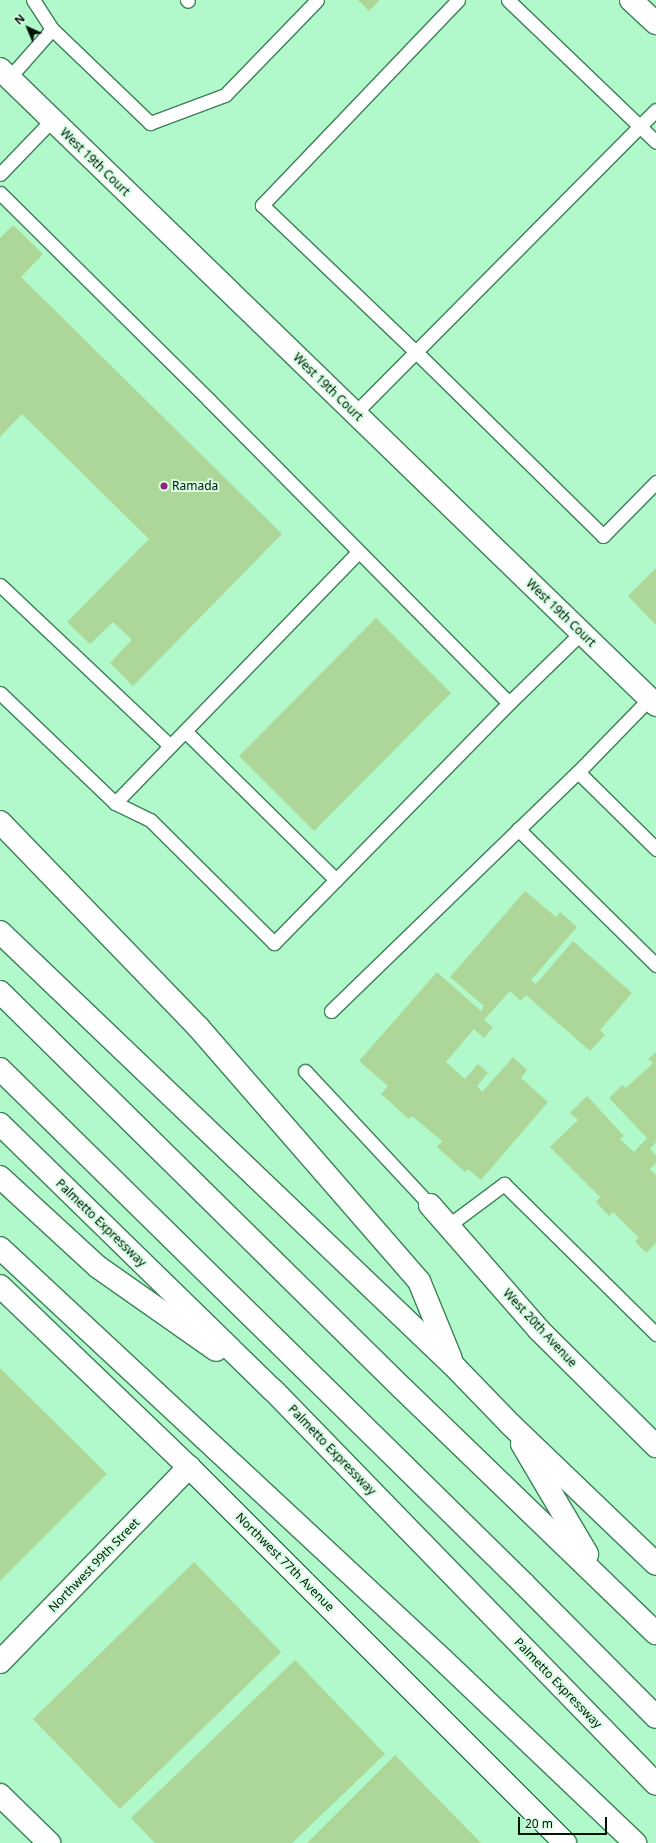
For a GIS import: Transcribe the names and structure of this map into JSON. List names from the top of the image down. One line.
{"streets":{"main road":["West 19th Court","Palmetto Expressway","West 20th Avenue","Northwest 77th Avenue","Northwest 99th Street"]},"crossings":[["Northwest 77th Avenue","Northwest 99th Street"]],"places":["Ramada"],"scale_bar":"20 m","north":"top left"}
